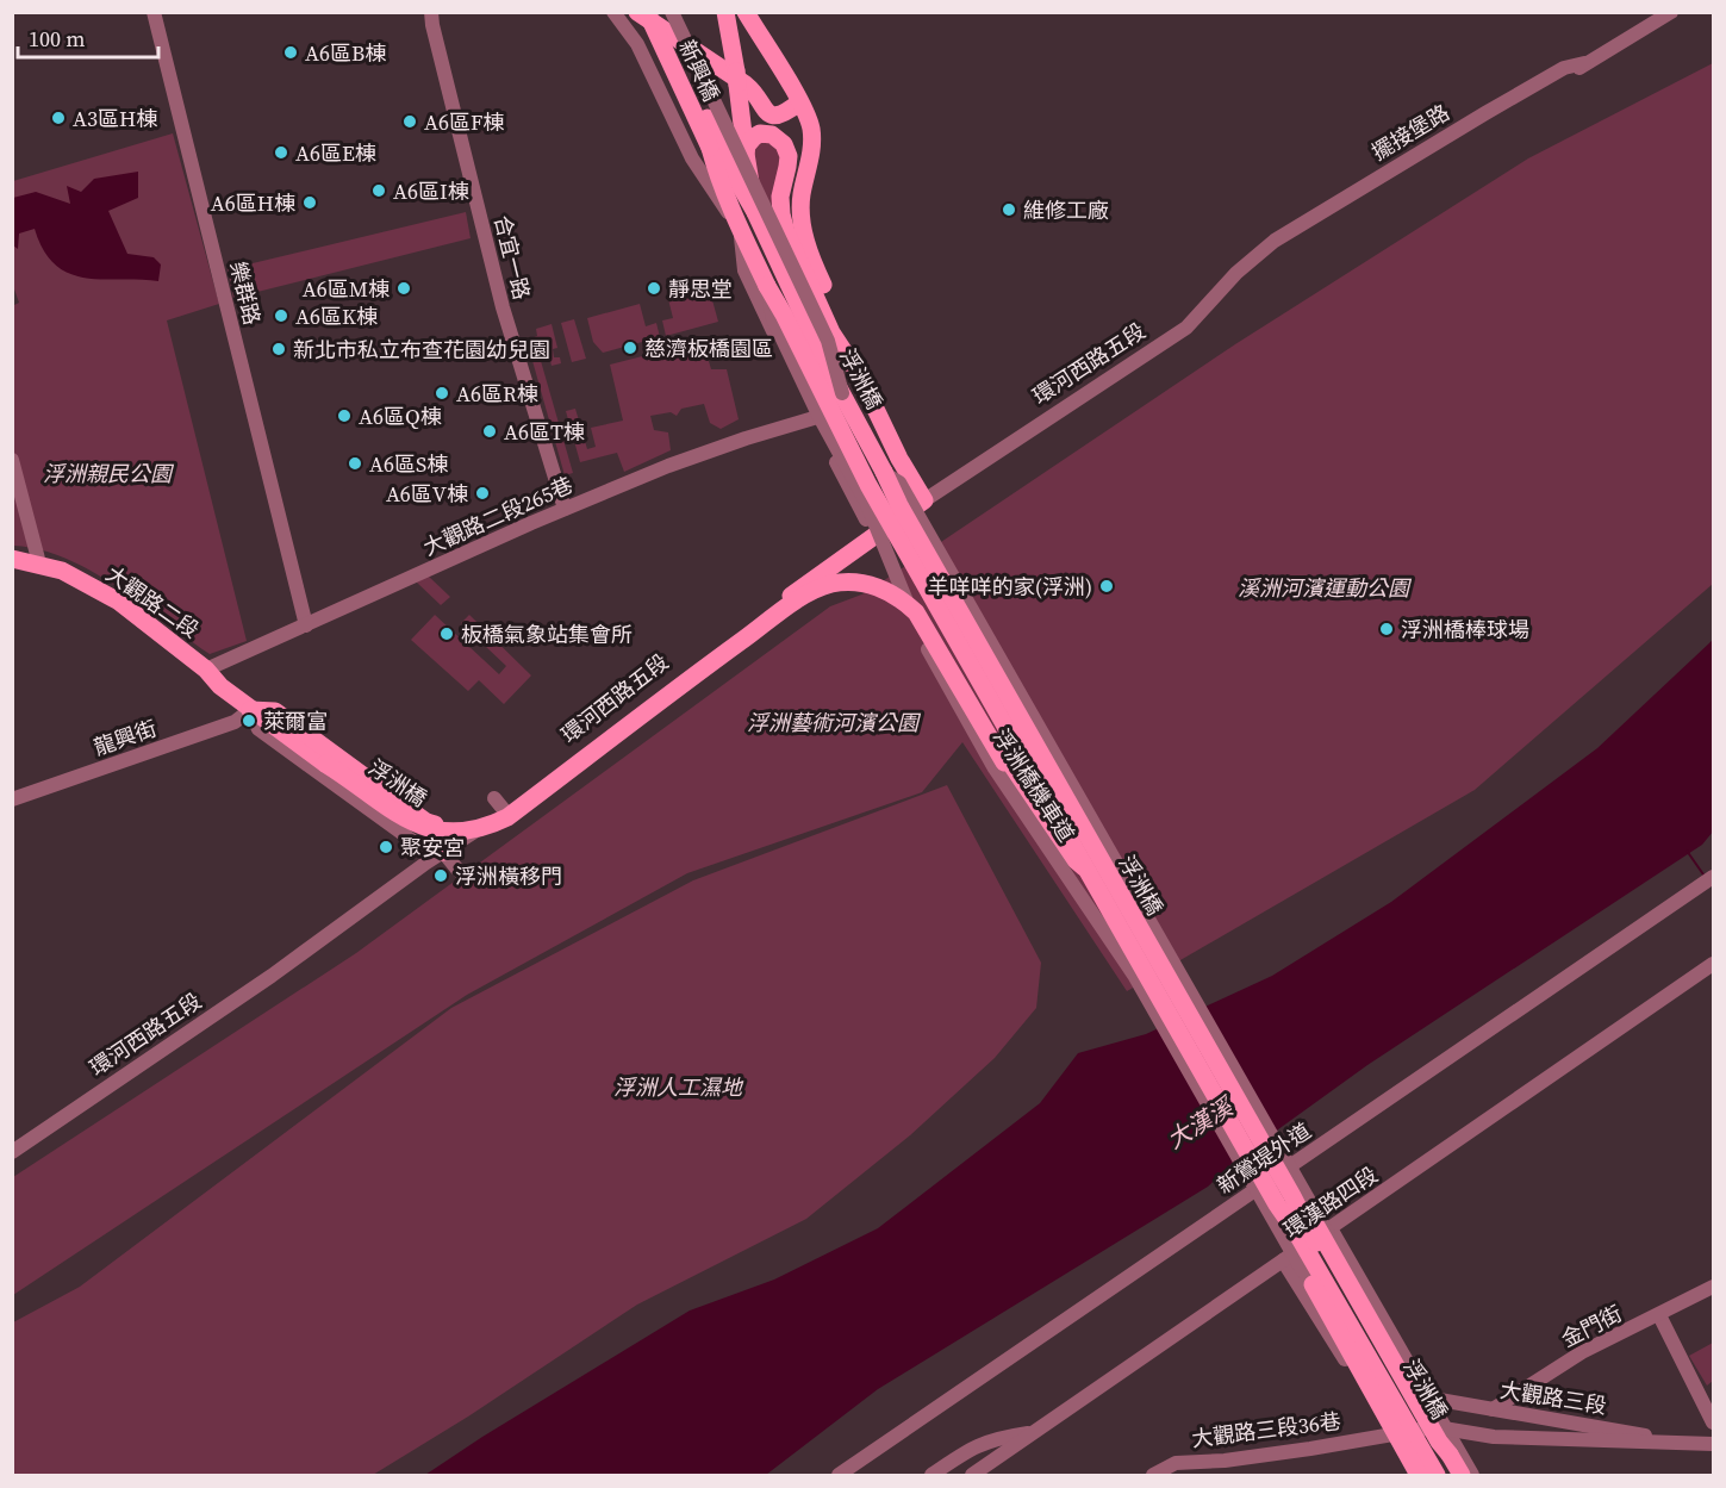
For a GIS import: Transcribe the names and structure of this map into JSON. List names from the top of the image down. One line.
{"streets":{"main road":["新興橋","環河西路五段","浮洲橋","大觀路二段"],"street":["擺接堡路","合宜一路","樂群路","大觀路二段265巷","龍興街","浮洲橋機車道","新鶯堤外道","環漢路四段","金門街","大觀路三段","大觀路三段36巷"]},"crossings":[["新興橋","浮洲橋"],["擺接堡路","環河西路五段"],["合宜一路","大觀路二段265巷"],["樂群路","大觀路二段265巷"],["浮洲橋","大觀路二段"],["浮洲橋","龍興街"],["浮洲橋","浮洲橋機車道"],["大觀路二段265巷","大觀路二段"],["大觀路二段","龍興街"],["金門街","大觀路三段"],["大觀路三段","大觀路三段36巷"]],"water":["大漢溪"],"parks":["浮洲親民公園","溪洲河濱運動公園","浮洲藝術河濱公園","浮洲人工濕地"],"places":["A6區B棟","A3區H棟","A6區F棟","A6區E棟","A6區I棟","A6區H棟","維修工廠","A6區M棟","靜思堂","A6區K棟","慈濟板橋園區","新北市私立布查花園幼兒園","A6區R棟","A6區Q棟","A6區T棟","A6區S棟","A6區V棟","羊咩咩的家(浮洲)","浮洲橋棒球場","板橋氣象站集會所","萊爾富","聚安宮","浮洲橫移門"],"scale_bar":"100 m"}
